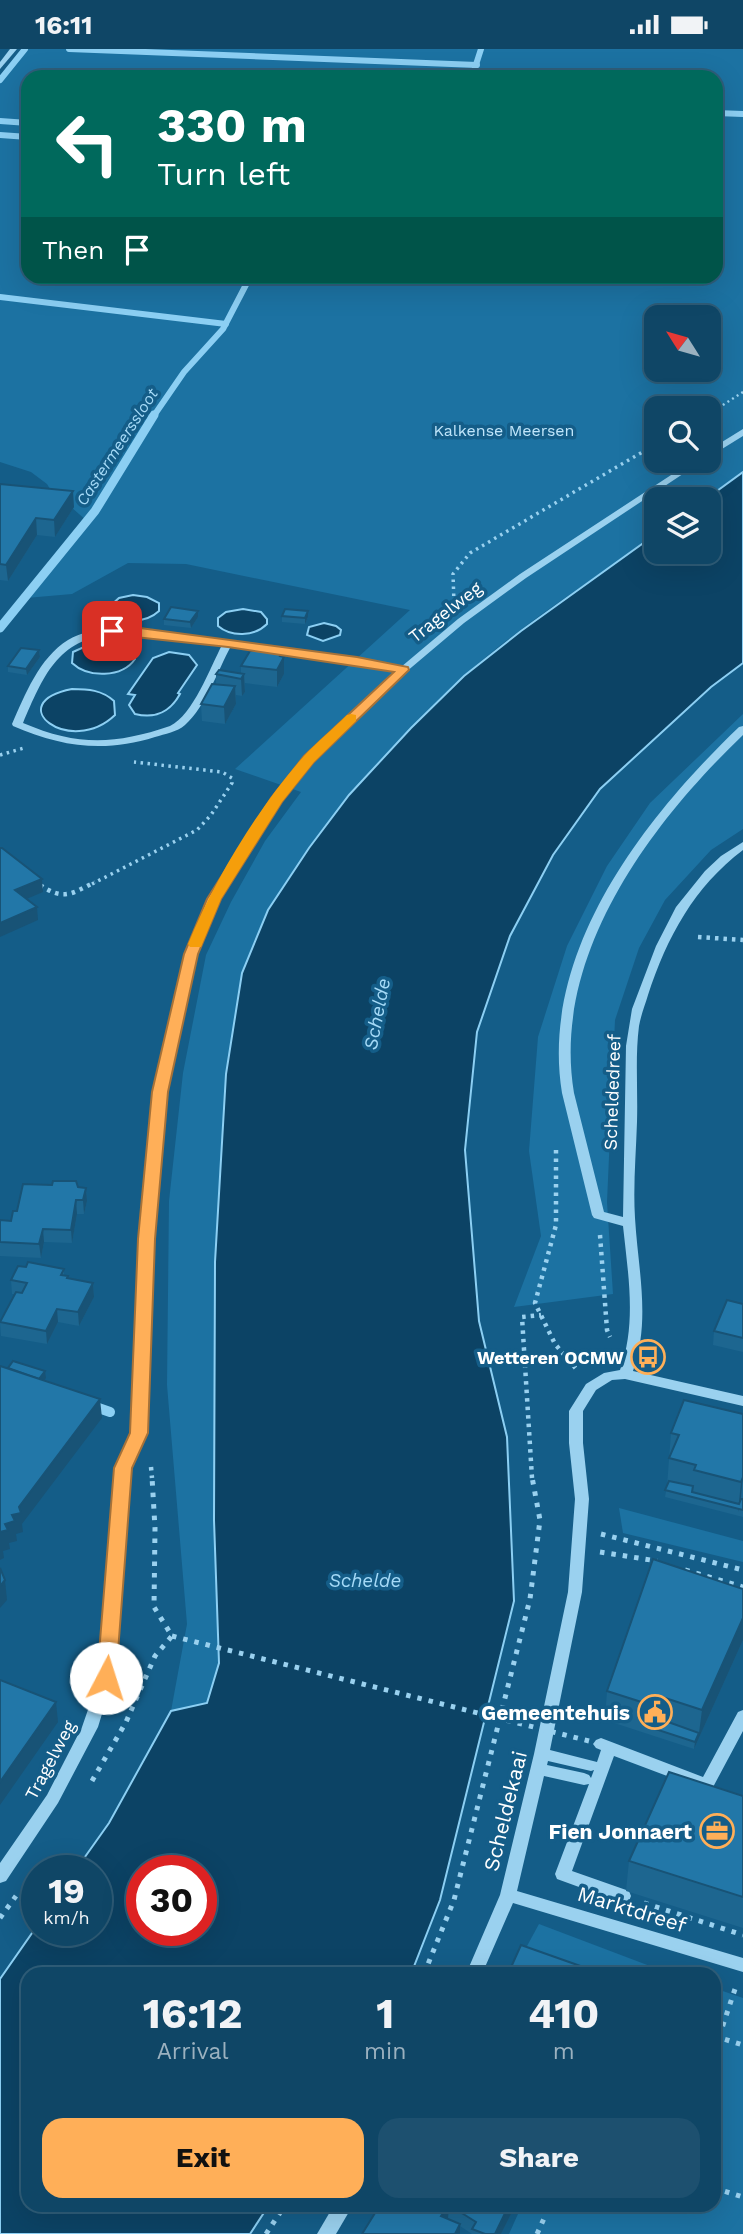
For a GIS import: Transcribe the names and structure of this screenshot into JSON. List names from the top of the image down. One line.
{"streets":{"street":["Tragelweg","Scheldedreef","Scheldekaai","Marktdreef"]},"crossings":[["Scheldekaai","Marktdreef"]],"water":["Castermeerssloot","Schelde"],"parks":["Kalkense Meersen"],"places":{"bus stop":["Wetteren OCMW"],"public building":["Gemeentehuis"],"office":["Fien Jonnaert"]},"north":"top left","page":{"status":"16:11","turn":["330 m","Turn left"],"then":"Then","speed":"19 km/h","limit":"30","eta":["16:12","Arrival","1","min","410","m"],"buttons":["Exit","Share"]}}
